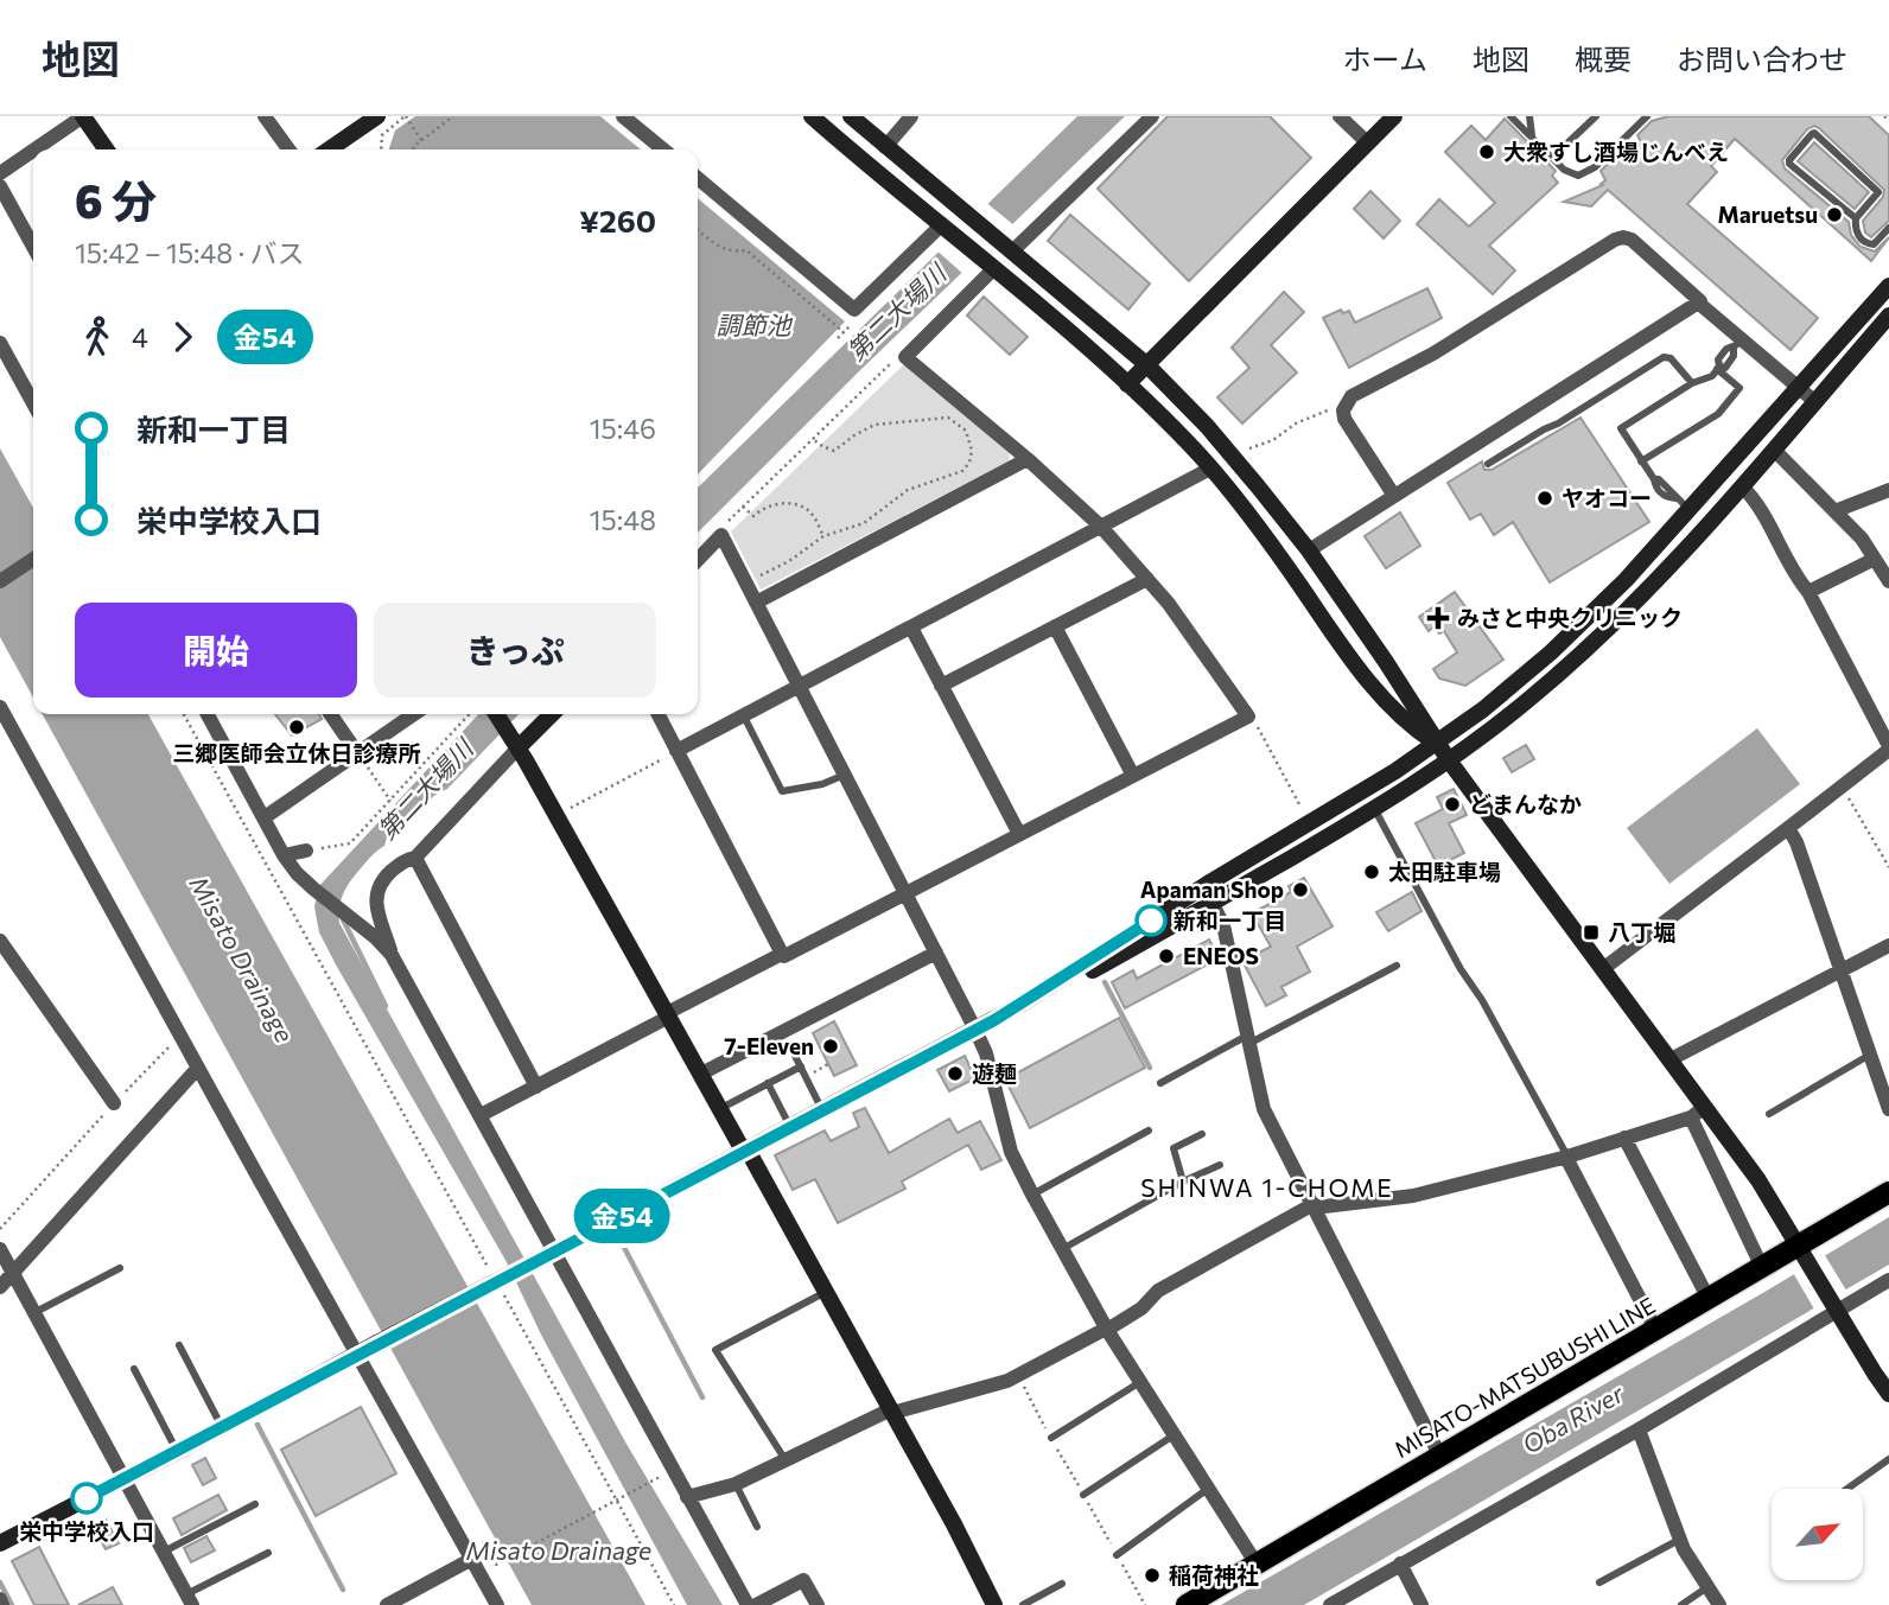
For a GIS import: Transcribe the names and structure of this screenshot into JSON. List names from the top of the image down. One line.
{"streets":{"main road":["MISATO-MATSUBUSHI LINE"]},"districts":["SHINWA 1-CHOME"],"water":["第二大場川","調節池","Misato Drainage","Oba River"],"places":{"other":["大衆すし酒場じんべえ","Maruetsu","ヤオコー","三郷医師会立休日診療所","どまんなか","太田駐車場","Apaman Shop","新和一丁目","ENEOS","7-Eleven","遊麺","栄中学校入口","稲荷神社"],"health":["みさと中央クリニック"],"transit":["八丁堀"]},"lines":["bus line 金54"],"north":"top right","page":{"header":"地図","nav":["ホーム","地図","概要","お問い合わせ"],"on_map":"金54","heading":["6 分","15:42 – 15:48 · バス","¥260"],"legs":["4","金54"],"list":[{"name":"新和一丁目","value":"15:46"},{"name":"栄中学校入口","value":"15:48"}],"buttons":["開始","きっぷ"]}}
